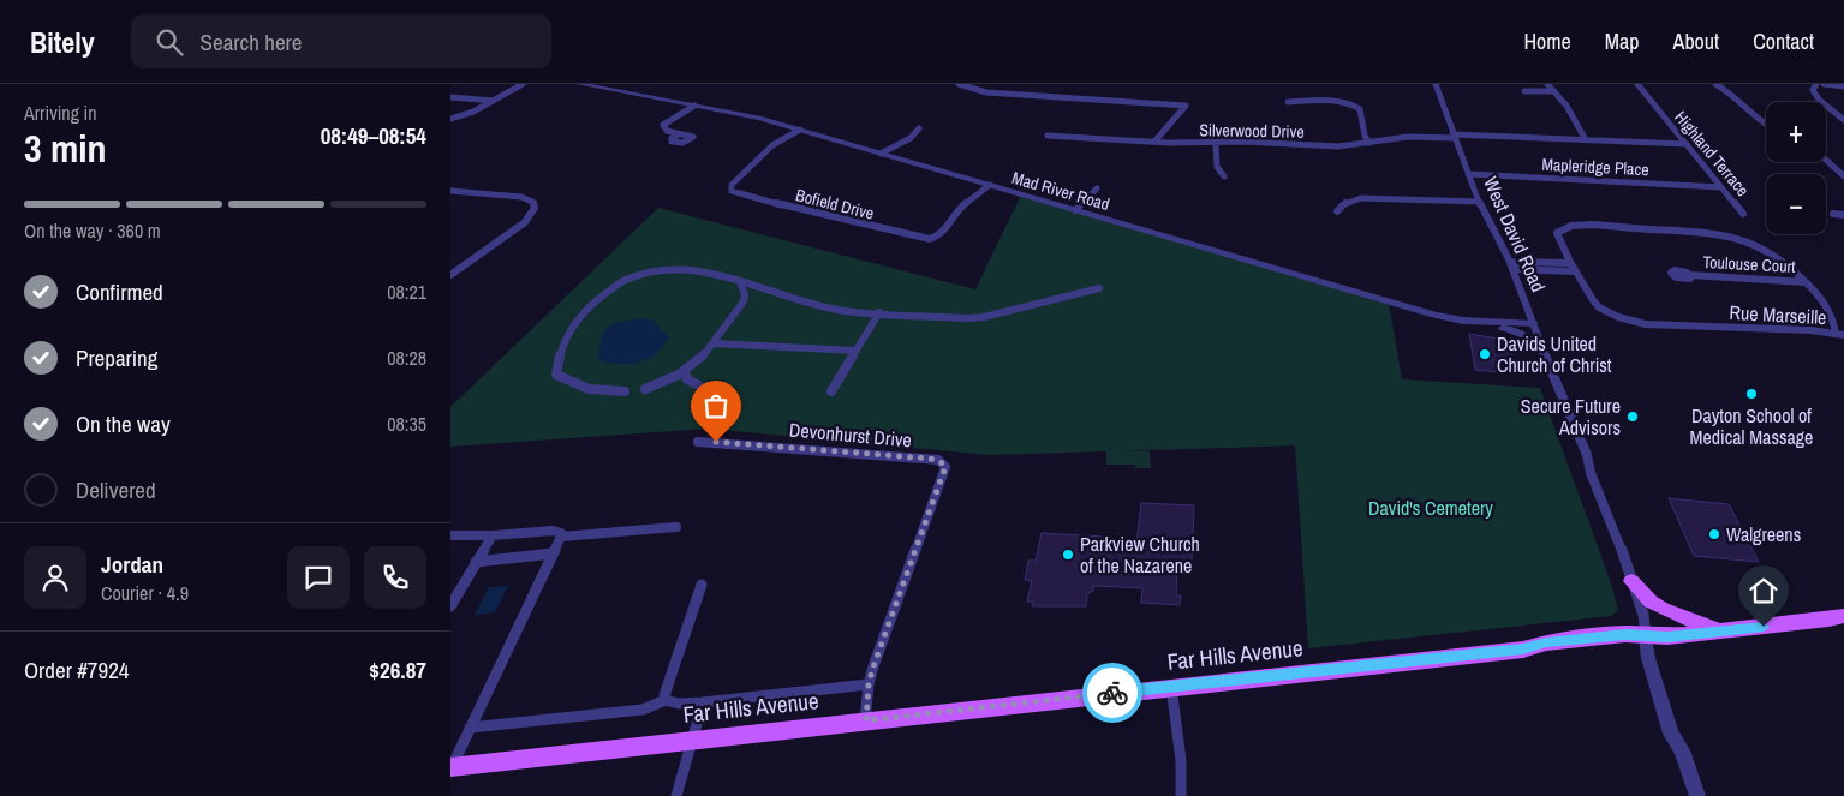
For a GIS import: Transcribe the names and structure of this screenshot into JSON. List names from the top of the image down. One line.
{"streets":{"main road":["Far Hills Avenue"],"street":["Silverwood Drive","Highland Terrace","Mapleridge Place","Mad River Road","Bofield Drive","West David Road","Toulouse Court","Rue Marseille","Devonhurst Drive"]},"crossings":[["Silverwood Drive","Highland Terrace"],["Silverwood Drive","West David Road"],["Highland Terrace","Mapleridge Place"],["Mapleridge Place","West David Road"],["Mad River Road","Bofield Drive"],["Mad River Road","West David Road"],["West David Road","Far Hills Avenue"],["Toulouse Court","Rue Marseille"],["Devonhurst Drive","Far Hills Avenue"]],"parks":["David's Cemetery"],"places":["Davids United Church of Christ","Dayton School of Medical Massage","Secure Future Advisors","Walgreens","Parkview Church of the Nazarene"],"page":{"header":"Bitely","search":"Search here","nav":["Home","Map","About","Contact"],"heading":["3 min","Arriving in","08:49–08:54"],"panel":["Jordan","Courier · 4.9","Order #7924","$26.87"],"map_buttons":["+","−"],"bar":"On the way · 360 m","list":[["Confirmed","08:21"],["Preparing","08:28"],["On the way","08:35"],"Delivered"]}}
